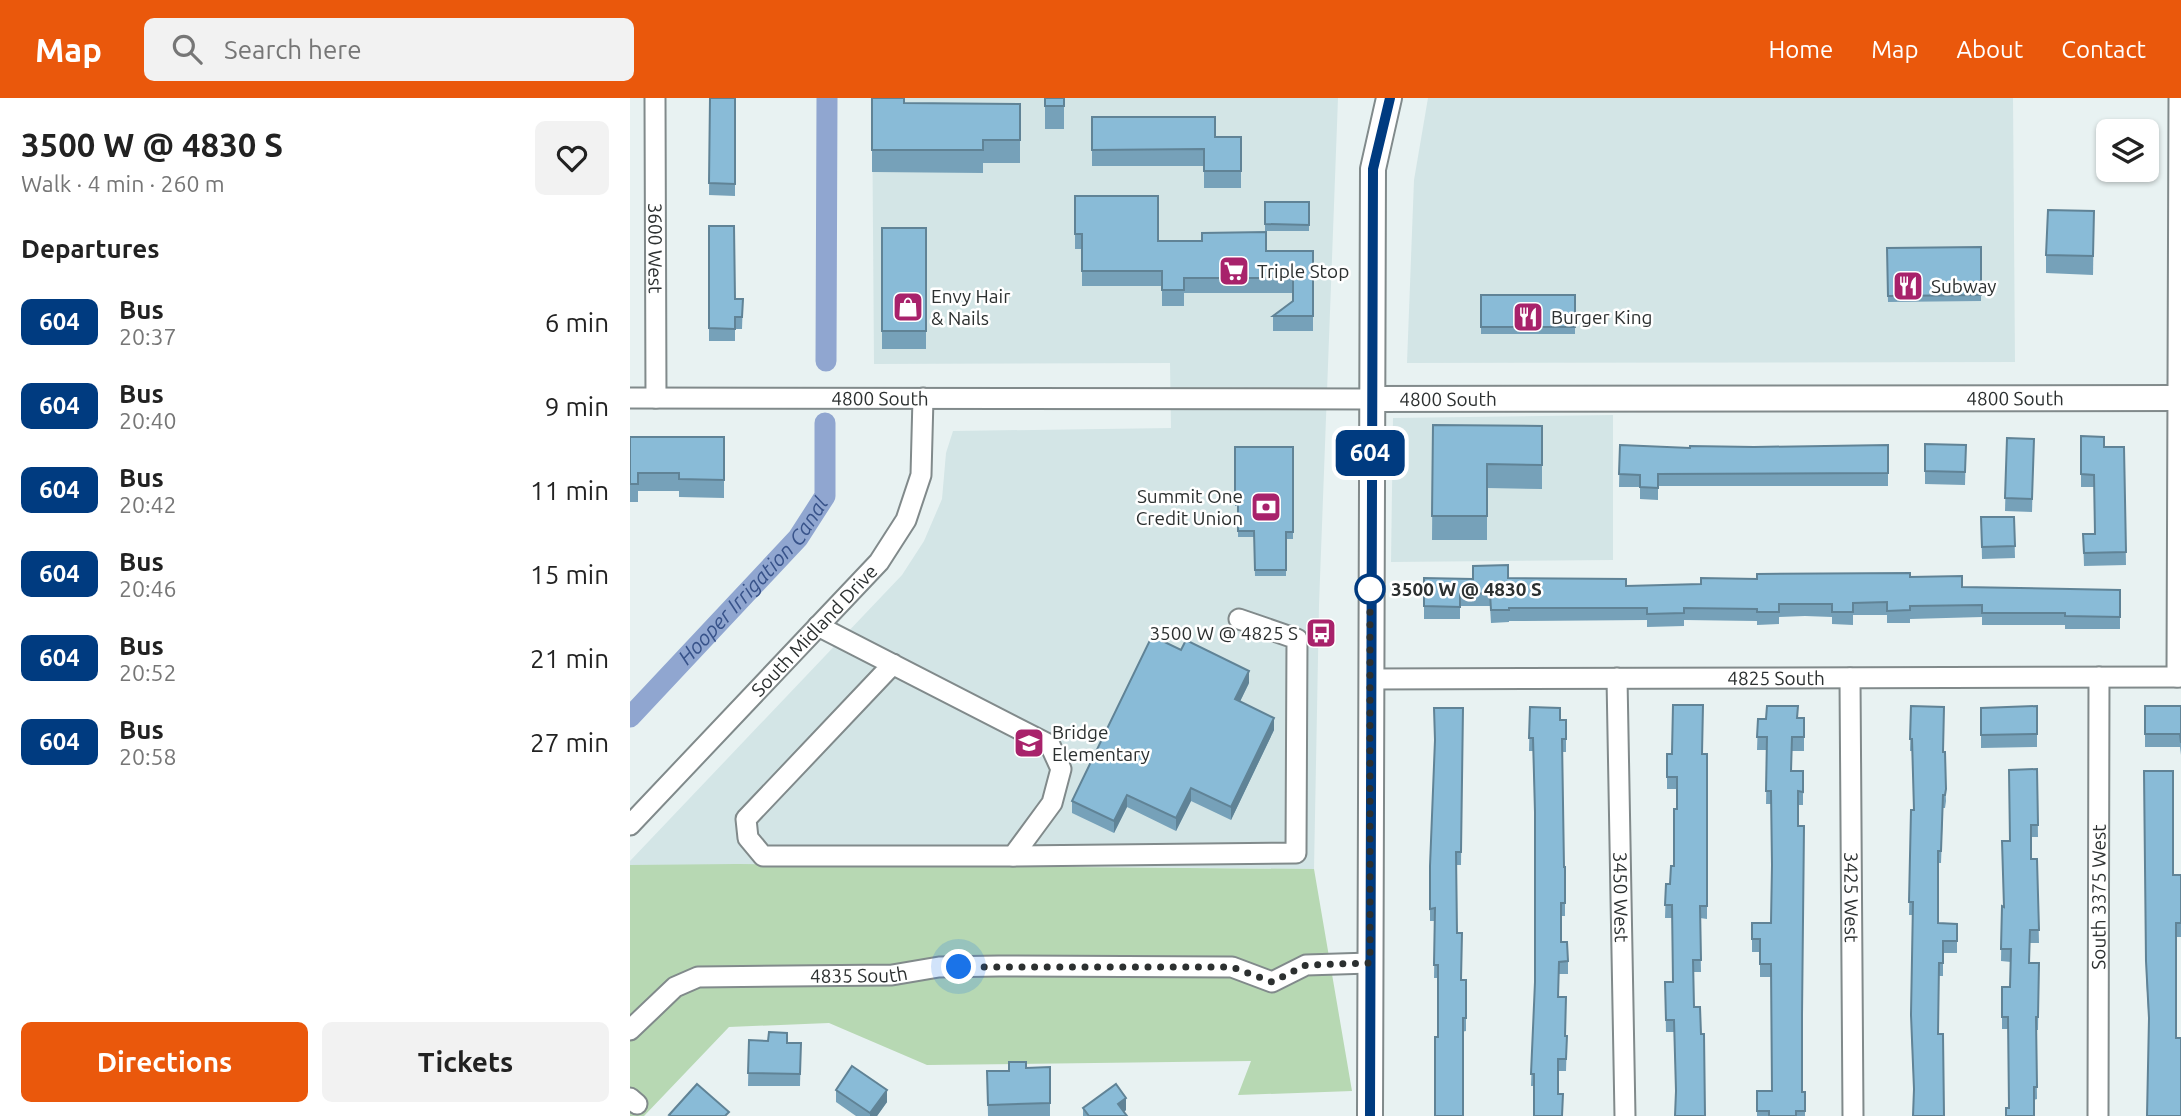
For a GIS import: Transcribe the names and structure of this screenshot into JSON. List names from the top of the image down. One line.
{"streets":{"main road":["4800 South"],"street":["3600 West","South Midland Drive","4825 South","3450 West","3425 West","South 3375 West","4835 South"]},"crossings":[["3600 West","4800 South"],["4800 South","South Midland Drive"],["4825 South","3450 West"],["4825 South","3425 West"],["4825 South","South 3375 West"]],"water":["Hooper Irrigation Canal"],"places":{"supermarket":["Triple Stop"],"restaurant":["Subway","Burger King"],"shop":["Envy Hair & Nails"],"bank":["Summit One Credit Union"],"other":["3500 W @ 4830 S"],"bus stop":["3500 W @ 4825 S"],"school or university":["Bridge Elementary"]},"lines":["bus line 604"],"page":{"header":"Map","search":"Search here","nav":["Home","Map","About","Contact"],"heading":[["3500 W @ 4830 S","Walk · 4 min · 260 m"],"Departures"],"on_map":"604","list":[{"mark":"604","name":"Bus","note":"20:37","value":"6 min"},{"mark":"604","name":"Bus","note":"20:40","value":"9 min"},{"mark":"604","name":"Bus","note":"20:42","value":"11 min"},{"mark":"604","name":"Bus","note":"20:46","value":"15 min"},{"mark":"604","name":"Bus","note":"20:52","value":"21 min"},{"mark":"604","name":"Bus","note":"20:58","value":"27 min"}],"buttons":["Directions","Tickets"]}}
